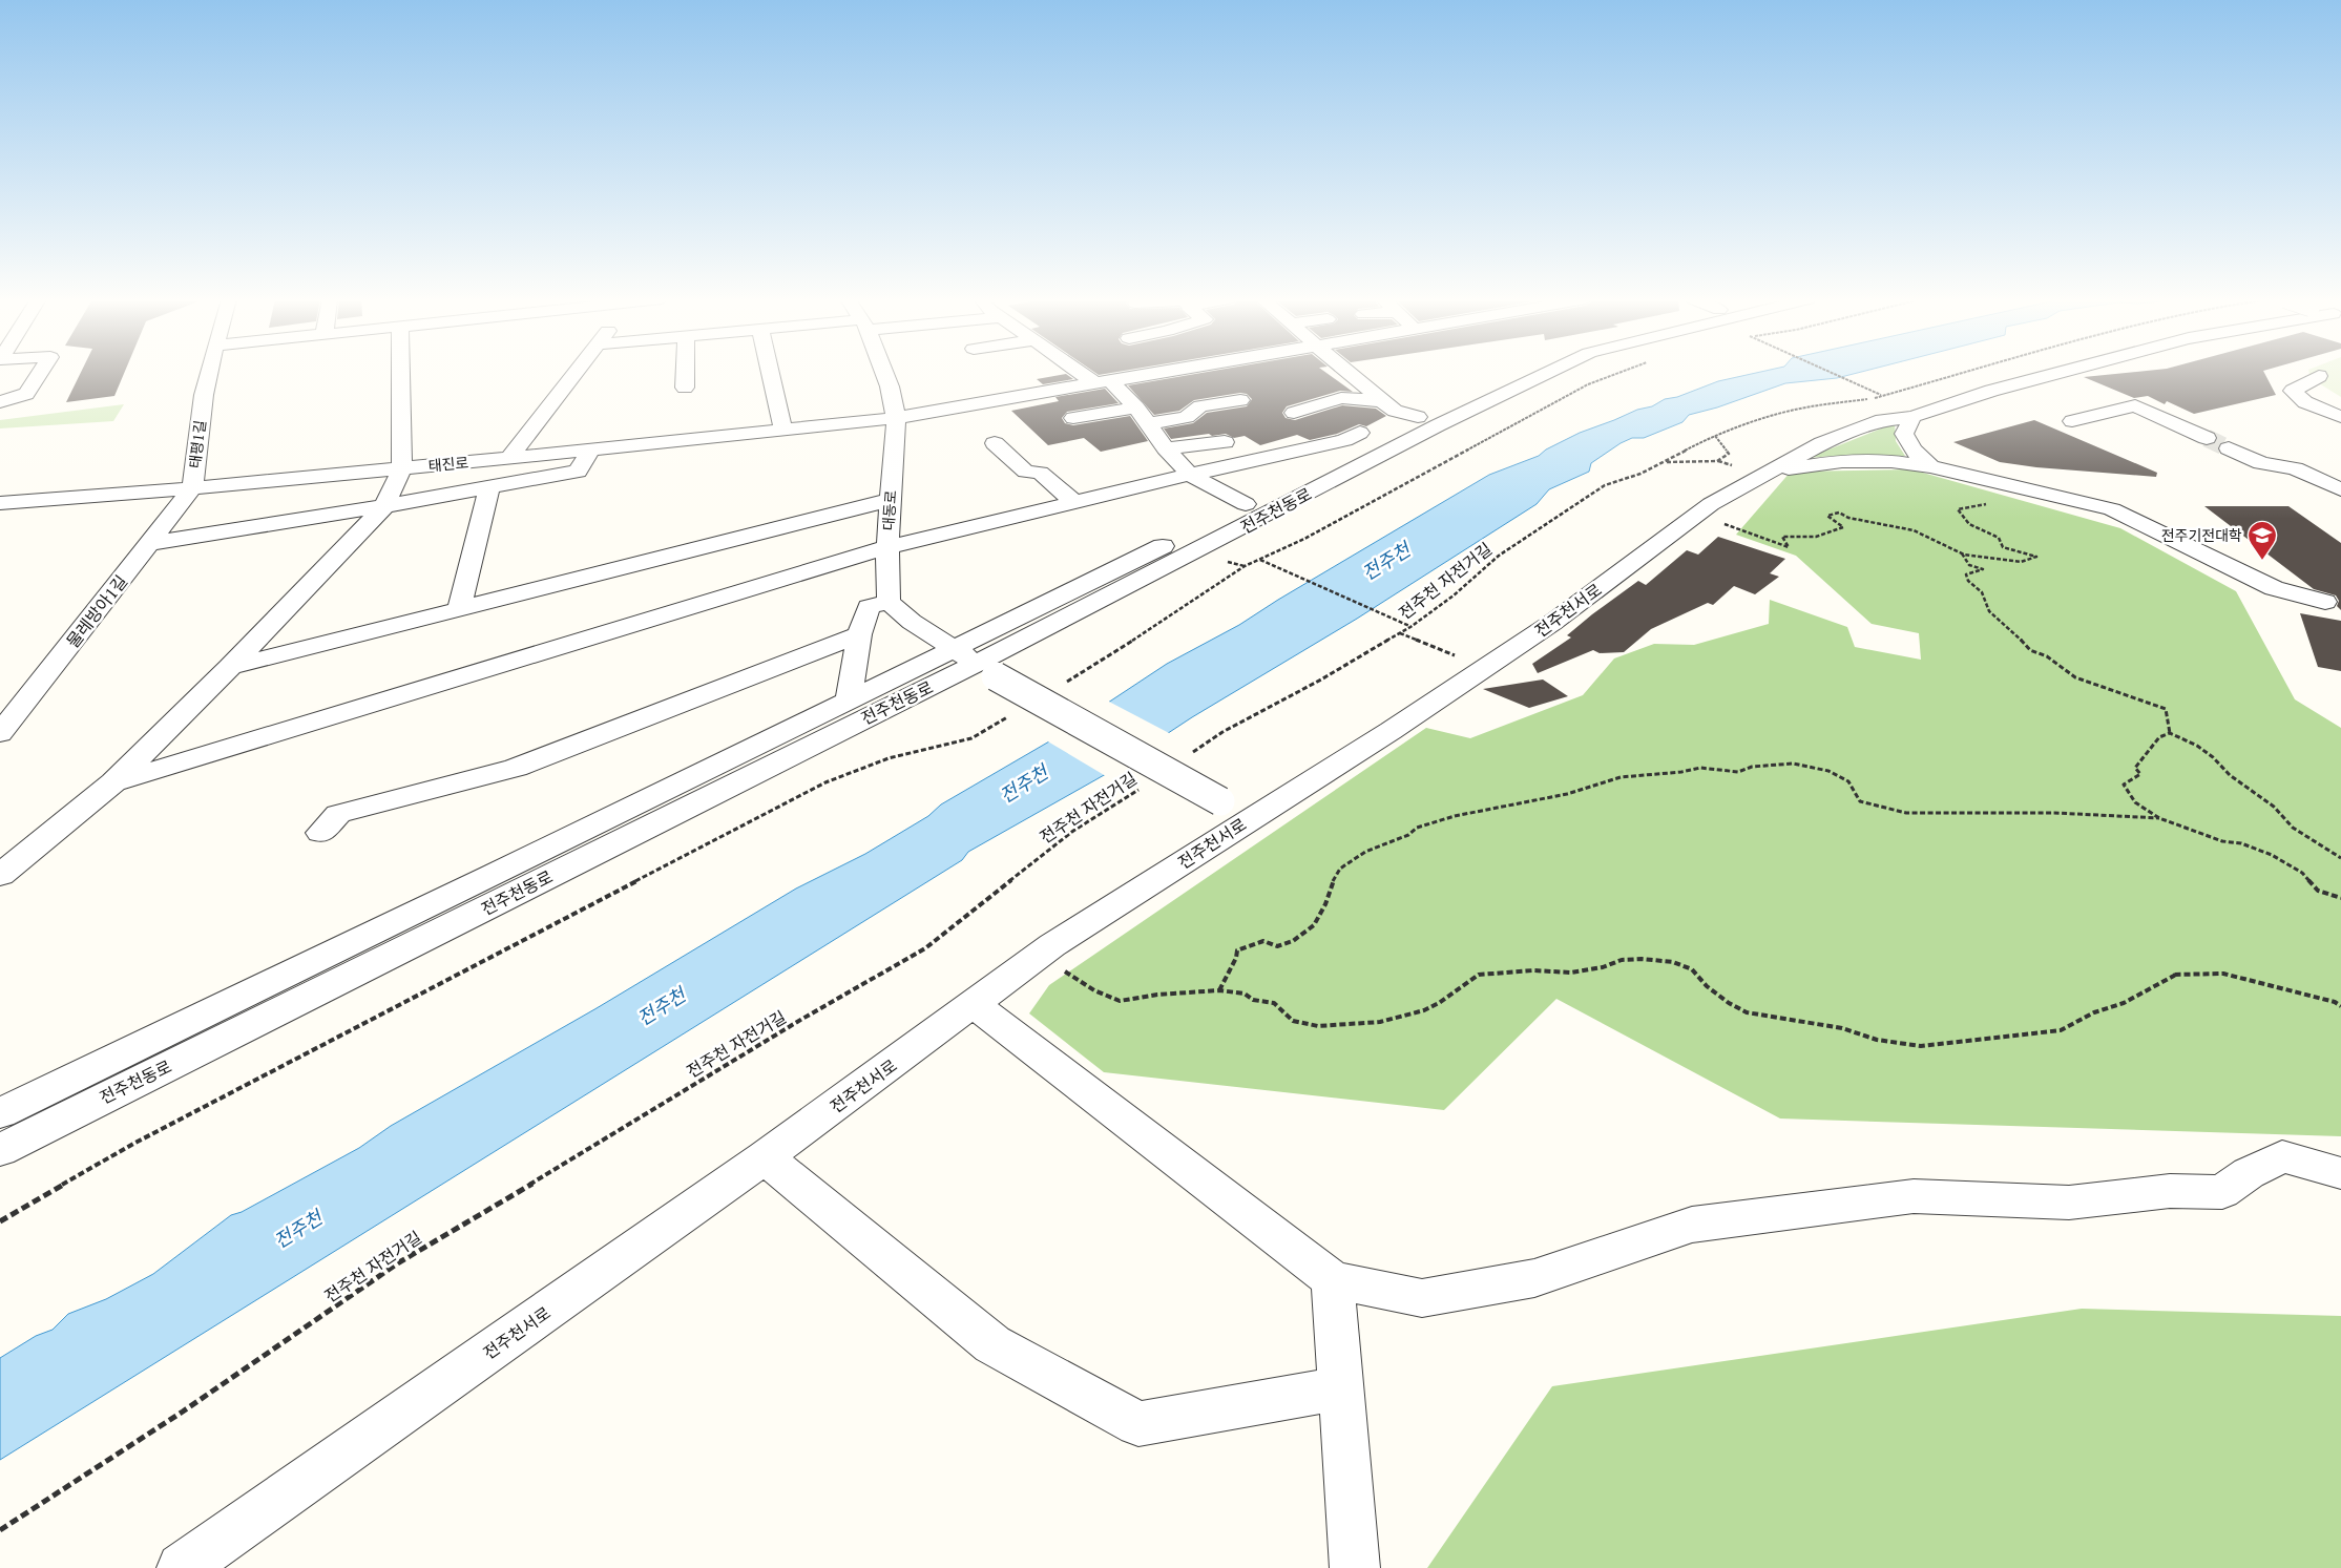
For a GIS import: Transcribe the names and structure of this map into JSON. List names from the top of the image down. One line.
{"streets":{"street":["태평1길","태진로","대동로","전주천동로","전주천서로","물레방아1길"],"path":["전주천 자전거길"]},"crossings":[["태평1길","태진로"],["태평1길","물레방아1길"],["태진로","대동로"],["태진로","물레방아1길"]],"water":["전주천"],"places":{"school or university":["전주기전대학"]}}
